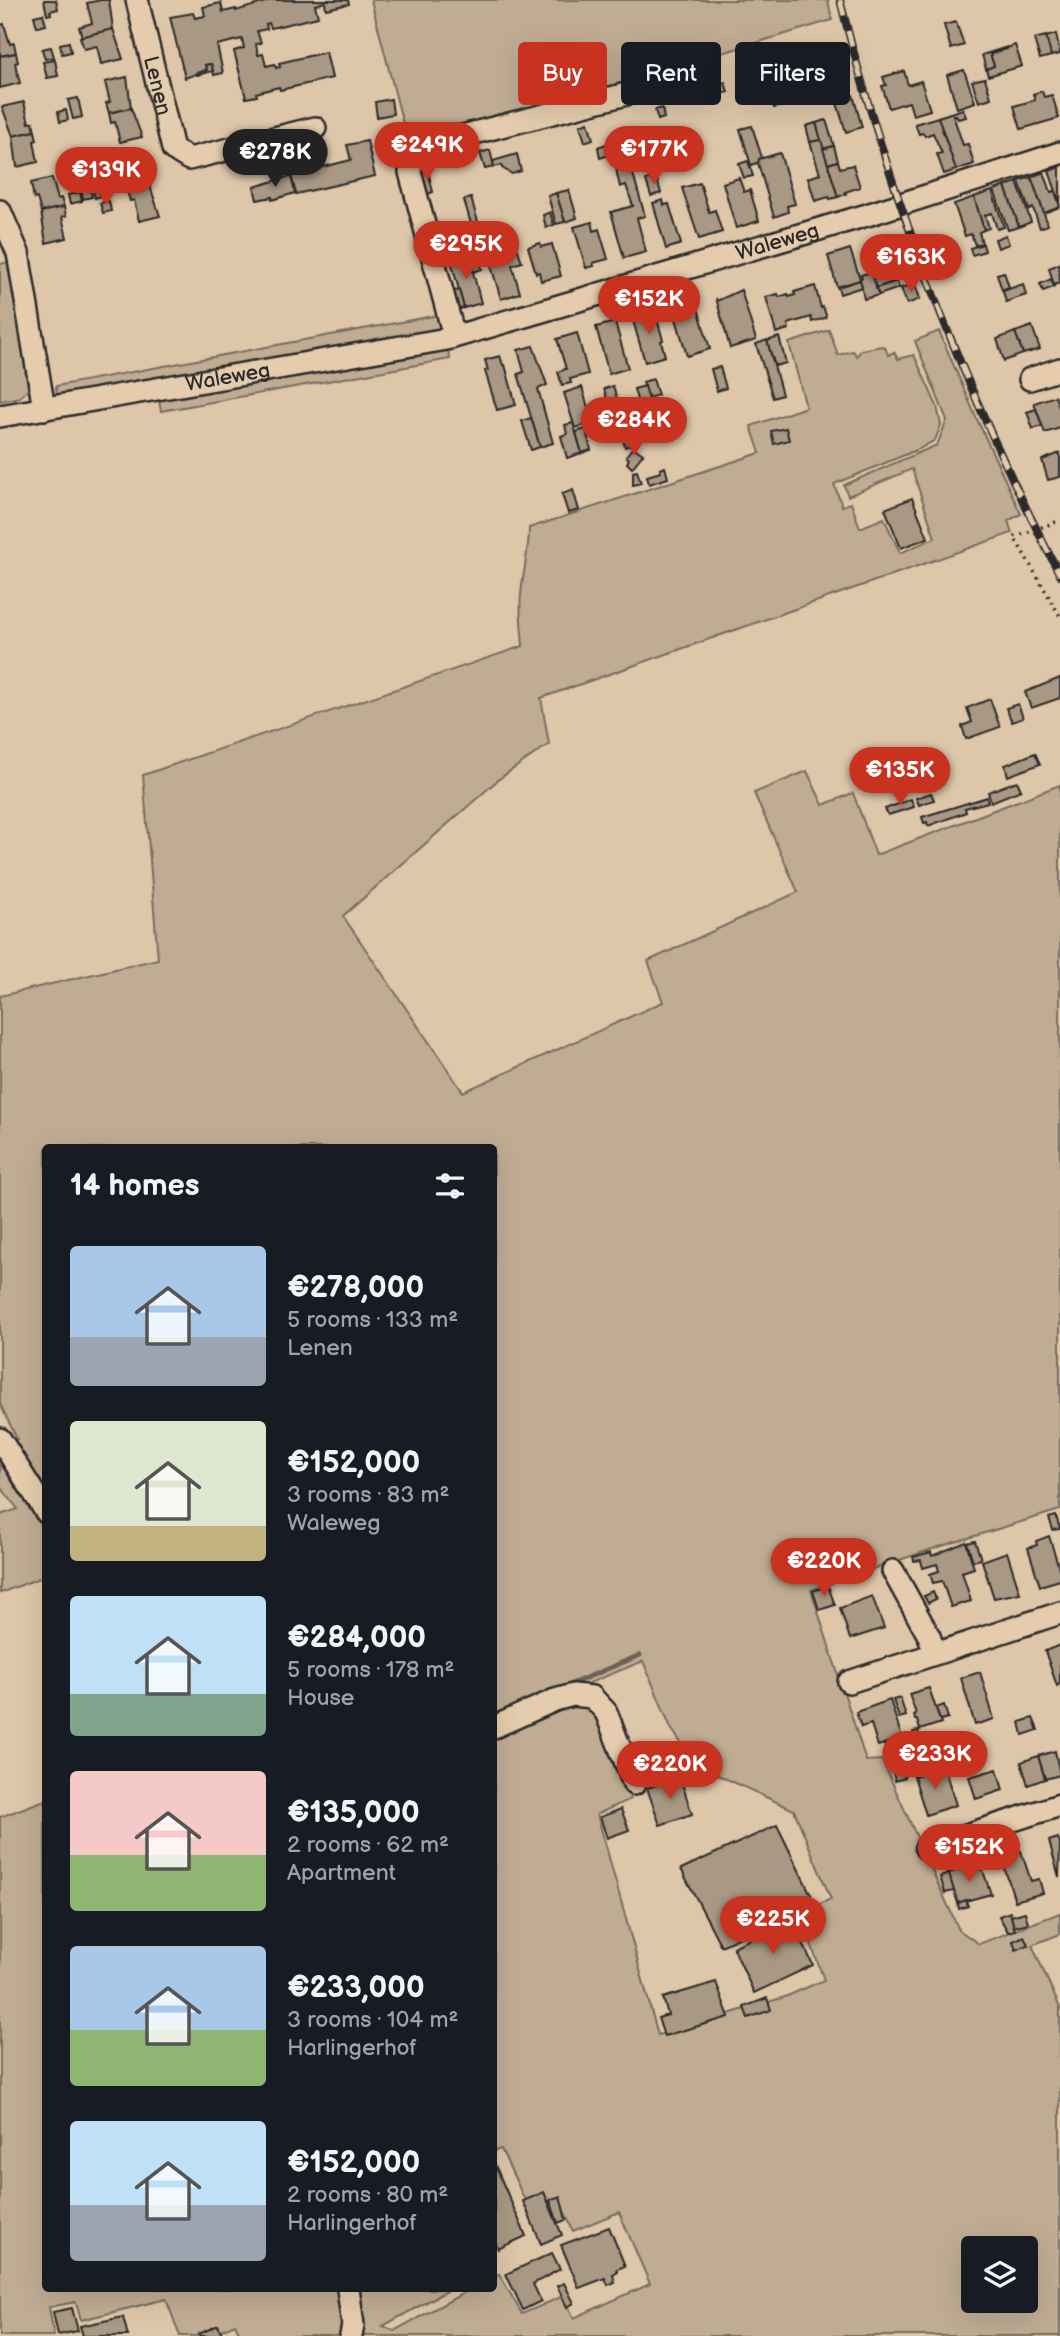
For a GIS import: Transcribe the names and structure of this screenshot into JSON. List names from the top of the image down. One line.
{"streets":{"street":["Lenen","Waleweg"]},"page":{"chip":["Buy","Rent","Filters"],"price":["€249K","€177K","€278K","€139K","€295K","€163K","€152K","€284K","€135K","€220K","€233K","€220K","€152K","€225K"],"heading":"14 homes","list":[{"name":"€278,000","note":"5 rooms · 133 m² · Lenen"},{"name":"€152,000","note":"3 rooms · 83 m² · Waleweg"},{"name":"€284,000","note":"5 rooms · 178 m² · House"},{"name":"€135,000","note":"2 rooms · 62 m² · Apartment"},{"name":"€233,000","note":"3 rooms · 104 m² · Harlingerhof"},{"name":"€152,000","note":"2 rooms · 80 m² · Harlingerhof"}]}}
